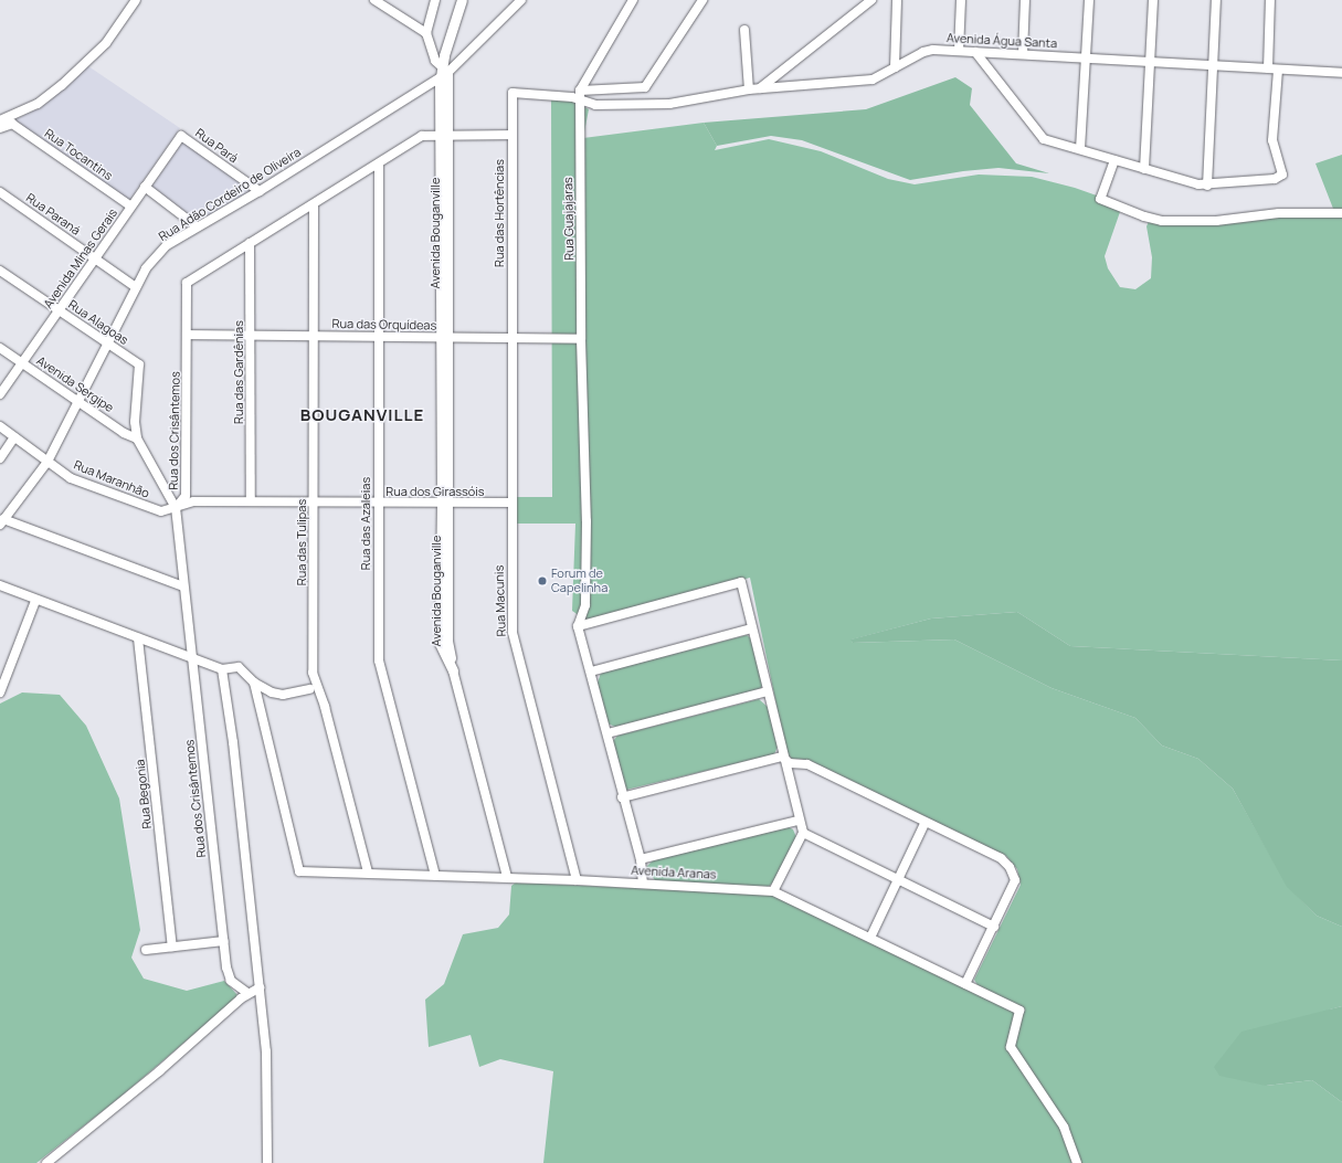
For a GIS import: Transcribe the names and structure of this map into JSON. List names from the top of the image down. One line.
{"streets":{"street":["Avenida Água Santa","Rua Pará","Rua Tocantins","Rua Adão Cordeiro de Oliveira","Rua das Hortências","Rua Paraná","Rua Guajajaras","Avenida Bouganville","Avenida Minas Gerais","Rua Alagoas","Rua das Orquídeas","Rua das Gardênias","Avenida Sergipe","Rua dos Crisântemos","Rua Maranhão","Rua dos Girassóis","Rua das Azaleias","Rua das Tulipas","Rua Macunis","Rua Begonia","Avenida Aranas"]},"crossings":[["Avenida Água Santa","Rua das Hortências"],["Avenida Água Santa","Rua Guajajaras"],["Rua Pará","Rua Adão Cordeiro de Oliveira"],["Rua Pará","Avenida Minas Gerais"],["Rua Tocantins","Avenida Minas Gerais"],["Rua Adão Cordeiro de Oliveira","Rua Paraná"],["Rua Adão Cordeiro de Oliveira","Avenida Bouganville"],["Rua Adão Cordeiro de Oliveira","Rua Alagoas"],["Rua Adão Cordeiro de Oliveira","Avenida Sergipe"],["Rua Adão Cordeiro de Oliveira","Rua Maranhão"],["Rua das Hortências","Rua Guajajaras"],["Rua das Hortências","Rua das Orquídeas"],["Rua das Hortências","Rua dos Crisântemos"],["Rua das Hortências","Rua Macunis"],["Rua Paraná","Avenida Minas Gerais"],["Rua Guajajaras","Rua das Orquídeas"],["Avenida Bouganville","Rua das Orquídeas"],["Avenida Bouganville","Rua dos Crisântemos"],["Avenida Bouganville","Rua dos Girassóis"],["Avenida Minas Gerais","Rua Alagoas"],["Avenida Minas Gerais","Avenida Sergipe"],["Rua Alagoas","Avenida Sergipe"],["Rua das Orquídeas","Rua das Gardênias"],["Rua das Orquídeas","Rua dos Crisântemos"],["Rua das Orquídeas","Rua das Azaleias"],["Rua das Orquídeas","Rua das Tulipas"],["Rua das Orquídeas","Rua Macunis"],["Rua das Gardênias","Rua dos Crisântemos"],["Rua das Gardênias","Rua dos Girassóis"],["Rua dos Crisântemos","Rua Maranhão"],["Rua dos Crisântemos","Rua dos Girassóis"],["Rua dos Crisântemos","Rua das Azaleias"],["Rua dos Crisântemos","Rua das Tulipas"],["Rua Maranhão","Rua dos Girassóis"],["Rua dos Girassóis","Rua das Azaleias"],["Rua dos Girassóis","Rua das Tulipas"],["Rua dos Girassóis","Rua Macunis"],["Rua das Azaleias","Avenida Aranas"],["Rua das Tulipas","Avenida Aranas"],["Rua Macunis","Avenida Aranas"]],"districts":["BOUGANVILLE"],"places":["Forum de Capelinha"]}
